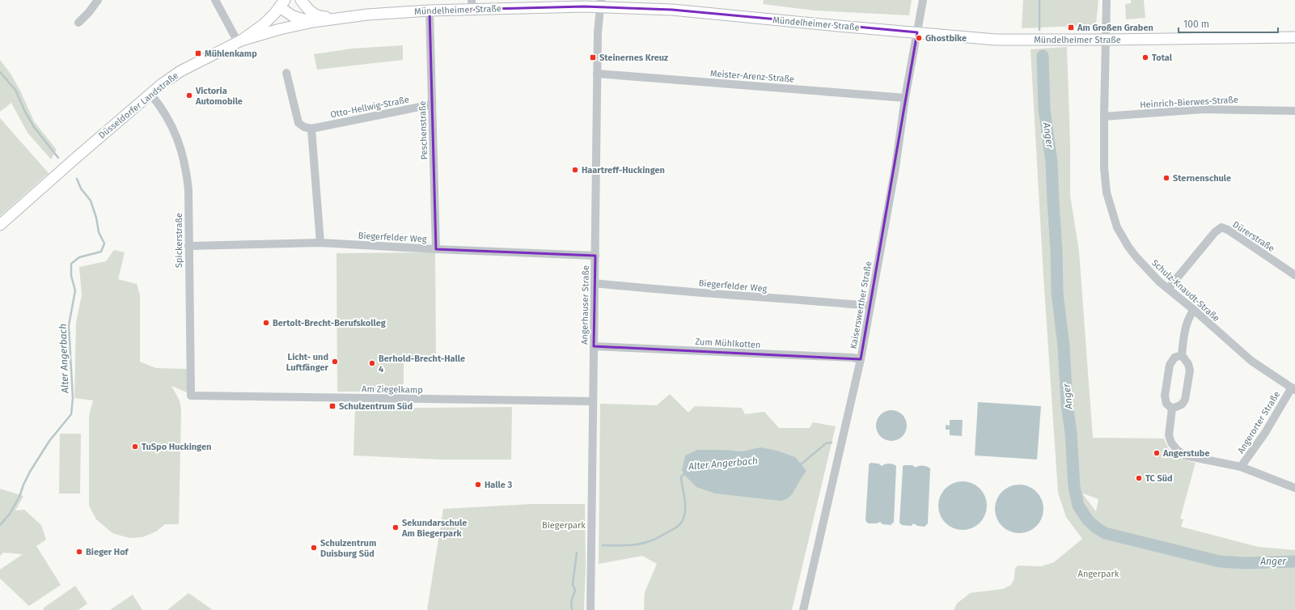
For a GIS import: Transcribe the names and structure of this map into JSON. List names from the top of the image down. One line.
{"streets":{"main road":["Mündelheimer Straße","Düsseldorfer Landstraße"],"street":["Meister-Arenz-Straße","Heinrich-Bierwes-Straße","Otto-Hellwig-Straße","Peschenstraße","Dürerstraße","Biegerfelder Weg","Spickerstraße","Schulz-Knaudt-Straße","Angerhauser Straße","Kaiserswerther Straße","Zum Mühlkotten","Am Ziegelkamp","Angerorter Straße"]},"crossings":[["Mündelheimer Straße","Düsseldorfer Landstraße"],["Mündelheimer Straße","Peschenstraße"],["Mündelheimer Straße","Schulz-Knaudt-Straße"],["Mündelheimer Straße","Angerhauser Straße"],["Mündelheimer Straße","Kaiserswerther Straße"],["Meister-Arenz-Straße","Angerhauser Straße"],["Meister-Arenz-Straße","Kaiserswerther Straße"],["Heinrich-Bierwes-Straße","Schulz-Knaudt-Straße"],["Düsseldorfer Landstraße","Spickerstraße"],["Otto-Hellwig-Straße","Peschenstraße"],["Peschenstraße","Biegerfelder Weg"],["Dürerstraße","Schulz-Knaudt-Straße"],["Biegerfelder Weg","Spickerstraße"],["Biegerfelder Weg","Angerhauser Straße"],["Biegerfelder Weg","Kaiserswerther Straße"],["Spickerstraße","Am Ziegelkamp"],["Schulz-Knaudt-Straße","Angerorter Straße"],["Angerhauser Straße","Zum Mühlkotten"],["Angerhauser Straße","Am Ziegelkamp"],["Kaiserswerther Straße","Zum Mühlkotten"]],"water":["Anger","Alter Angerbach"],"parks":["Biegerpark","Angerpark"],"places":{"transit":["Am Großen Graben","Mühlenkamp","Steinernes Kreuz","Schulzentrum Süd"],"other":["Ghostbike","Total","Victoria Automobile","Haartreff-Huckingen","Sternenschule","Bertolt-Brecht-Berufskolleg","Licht- und Luftfänger","Berhold-Brecht-Halle 4","TuSpo Huckingen","Angerstube","TC Süd","Halle 3","Sekundarschule Am Biegerpark","Schulzentrum Duisburg Süd","Bieger Hof"]},"scale_bar":"100 m"}
